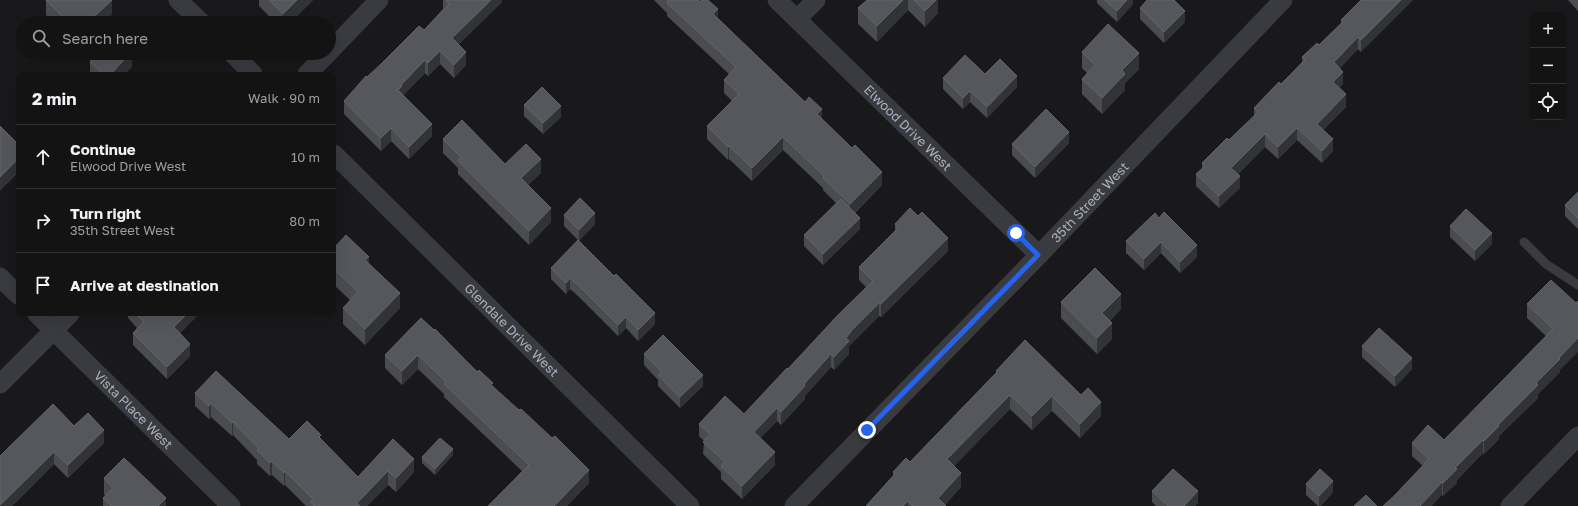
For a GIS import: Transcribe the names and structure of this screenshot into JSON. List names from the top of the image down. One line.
{"streets":{"street":["Elwood Drive West","35th Street West","Glendale Drive West","Vista Place West"]},"crossings":[["Elwood Drive West","35th Street West"]],"page":{"map_buttons":["+","−"],"search":"Search here","heading":["2 min","Walk · 90 m"],"list":[["Continue","Elwood Drive West","10 m"],["Turn right","35th Street West","80 m"],"Arrive at destination"]}}
